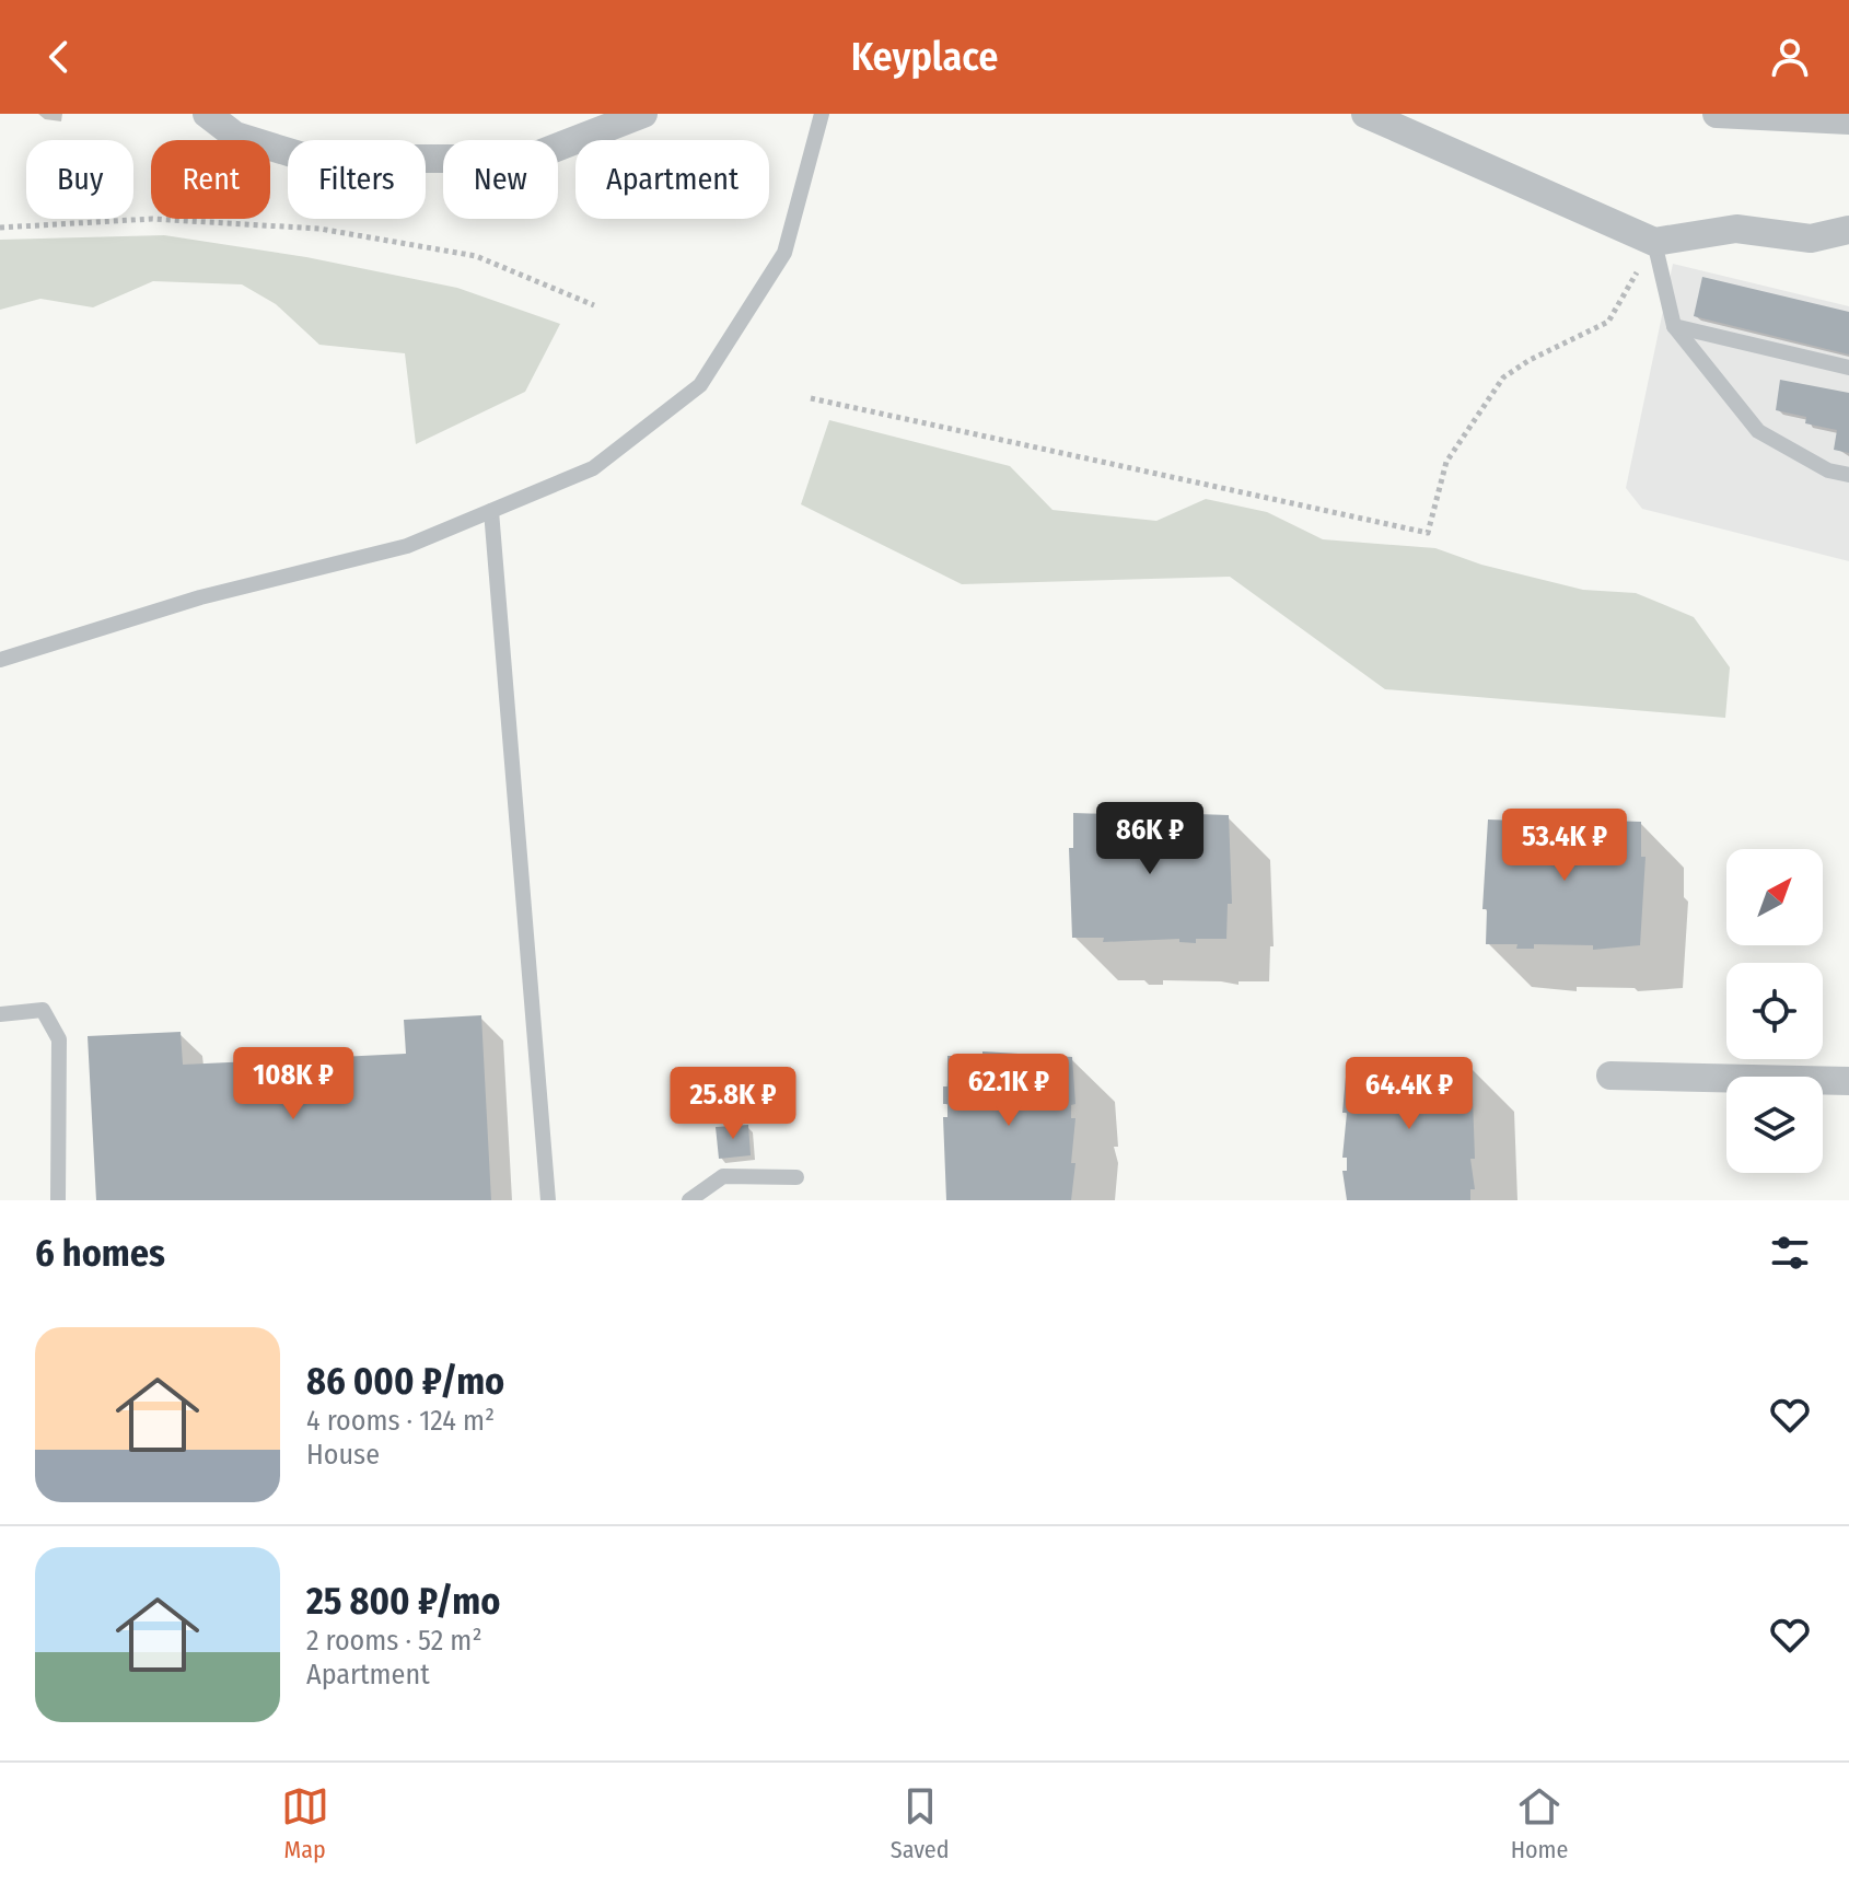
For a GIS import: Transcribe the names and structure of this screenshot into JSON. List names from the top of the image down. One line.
{"north":"top right","page":{"header":"Keyplace","chip":["Buy","Rent","Filters","New","Apartment"],"price":["86K ₽","53.4K ₽","108K ₽","62.1K ₽","64.4K ₽","25.8K ₽"],"heading":"6 homes","list":[{"name":"86 000 ₽/mo","note":"4 rooms · 124 m² · House"},{"name":"25 800 ₽/mo","note":"2 rooms · 52 m² · Apartment"}],"tabs":["Map","Saved","Home"]}}
